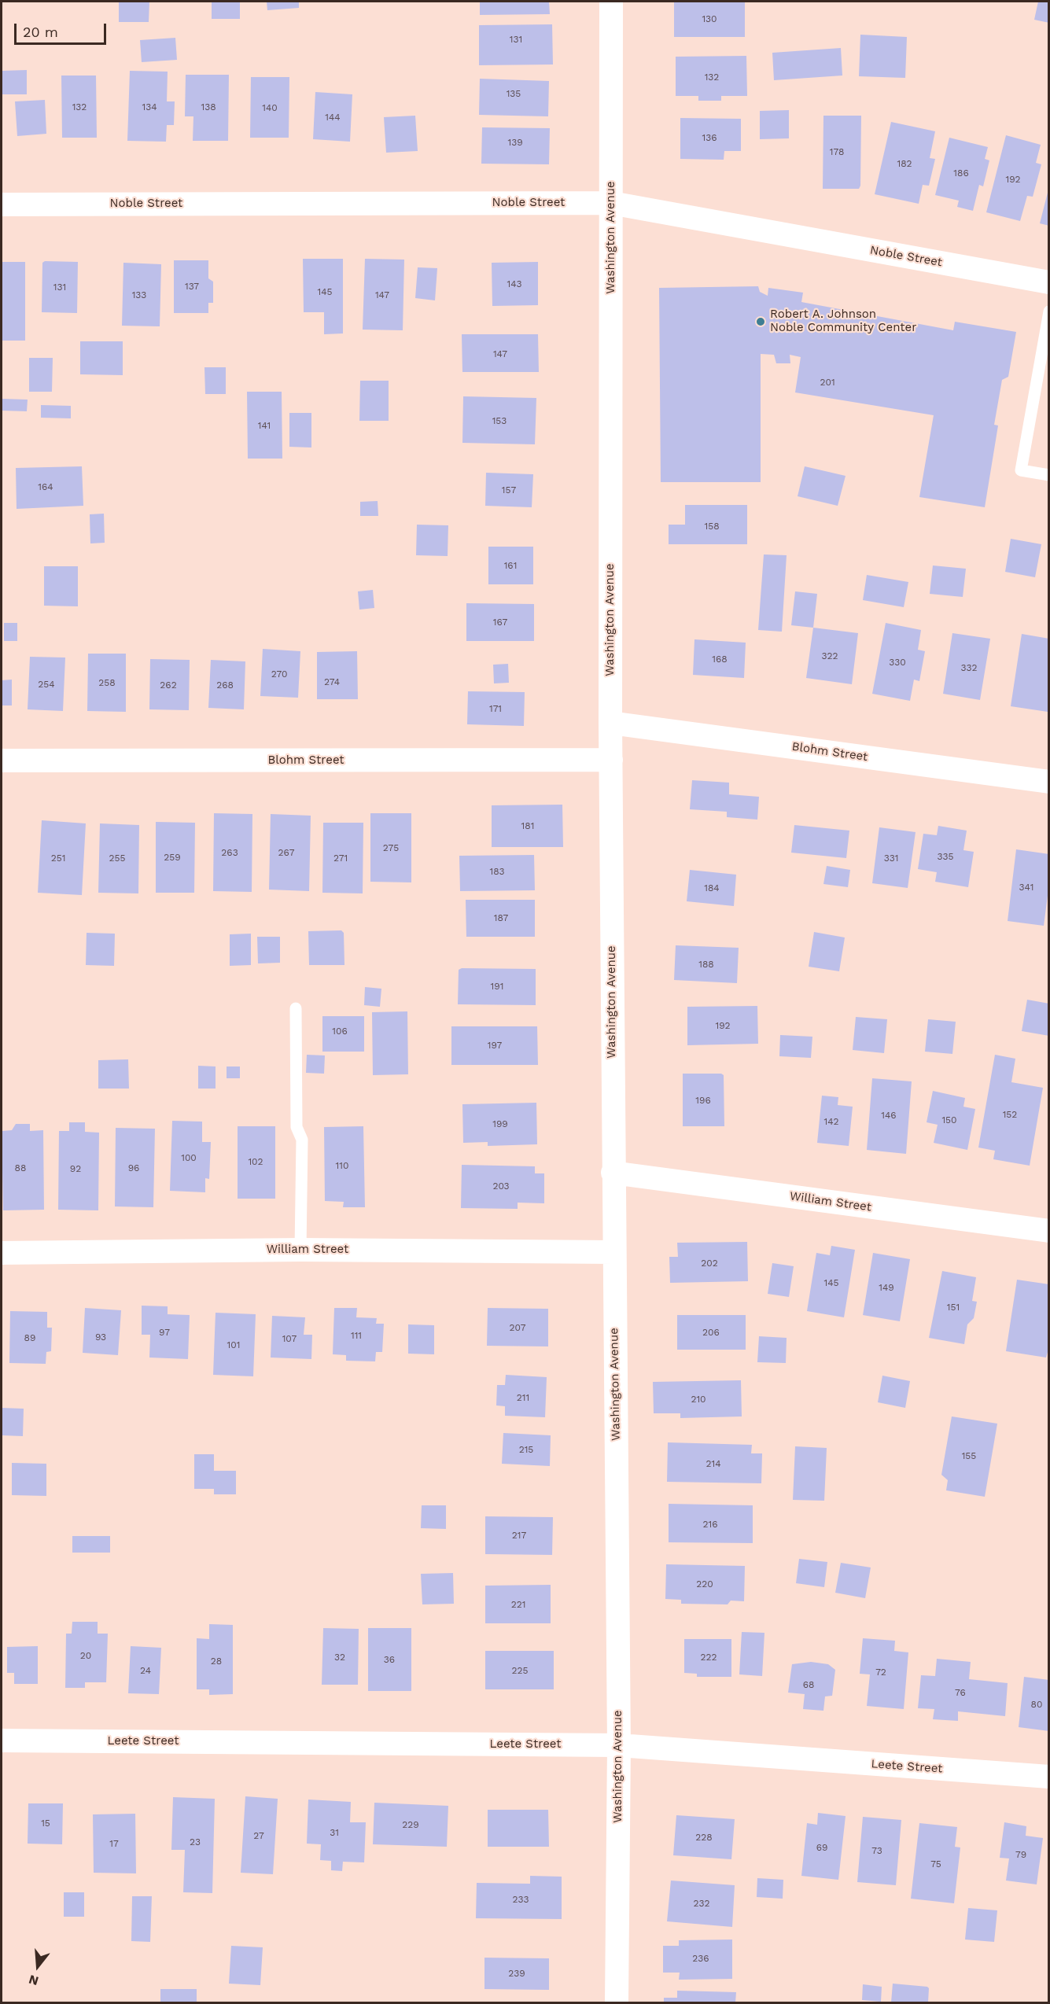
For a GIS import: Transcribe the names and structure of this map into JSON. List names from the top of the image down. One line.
{"streets":{"street":["Noble Street","Washington Avenue","Blohm Street","William Street","Leete Street"]},"crossings":[["Noble Street","Washington Avenue"],["Washington Avenue","Blohm Street"],["Washington Avenue","William Street"],["Washington Avenue","Leete Street"]],"places":["Robert A. Johnson Noble Community Center"],"house_numbers":["130","131","132","135","132","134","138","140","144","136","139","178","182","186","192","143","137","131","145","133","147","147","201","153","141","164","157","158","161","167","322","168","330","332","270","274","258","254","262","268","171","181","275","263","267","335","259","251","255","271","331","183","341","184","187","188","191","192","106","197","196","152","146","150","142","199","100","102","110","88","96","92","203","202","145","149","151","207","97","206","111","93","89","107","101","211","210","215","155","214","216","217","220","221","20","32","222","36","28","24","225","72","68","76","80","15","229","31","27","228","23","17","69","73","79","75","233","232","236","239"],"scale_bar":"20 m","north":"bottom"}
